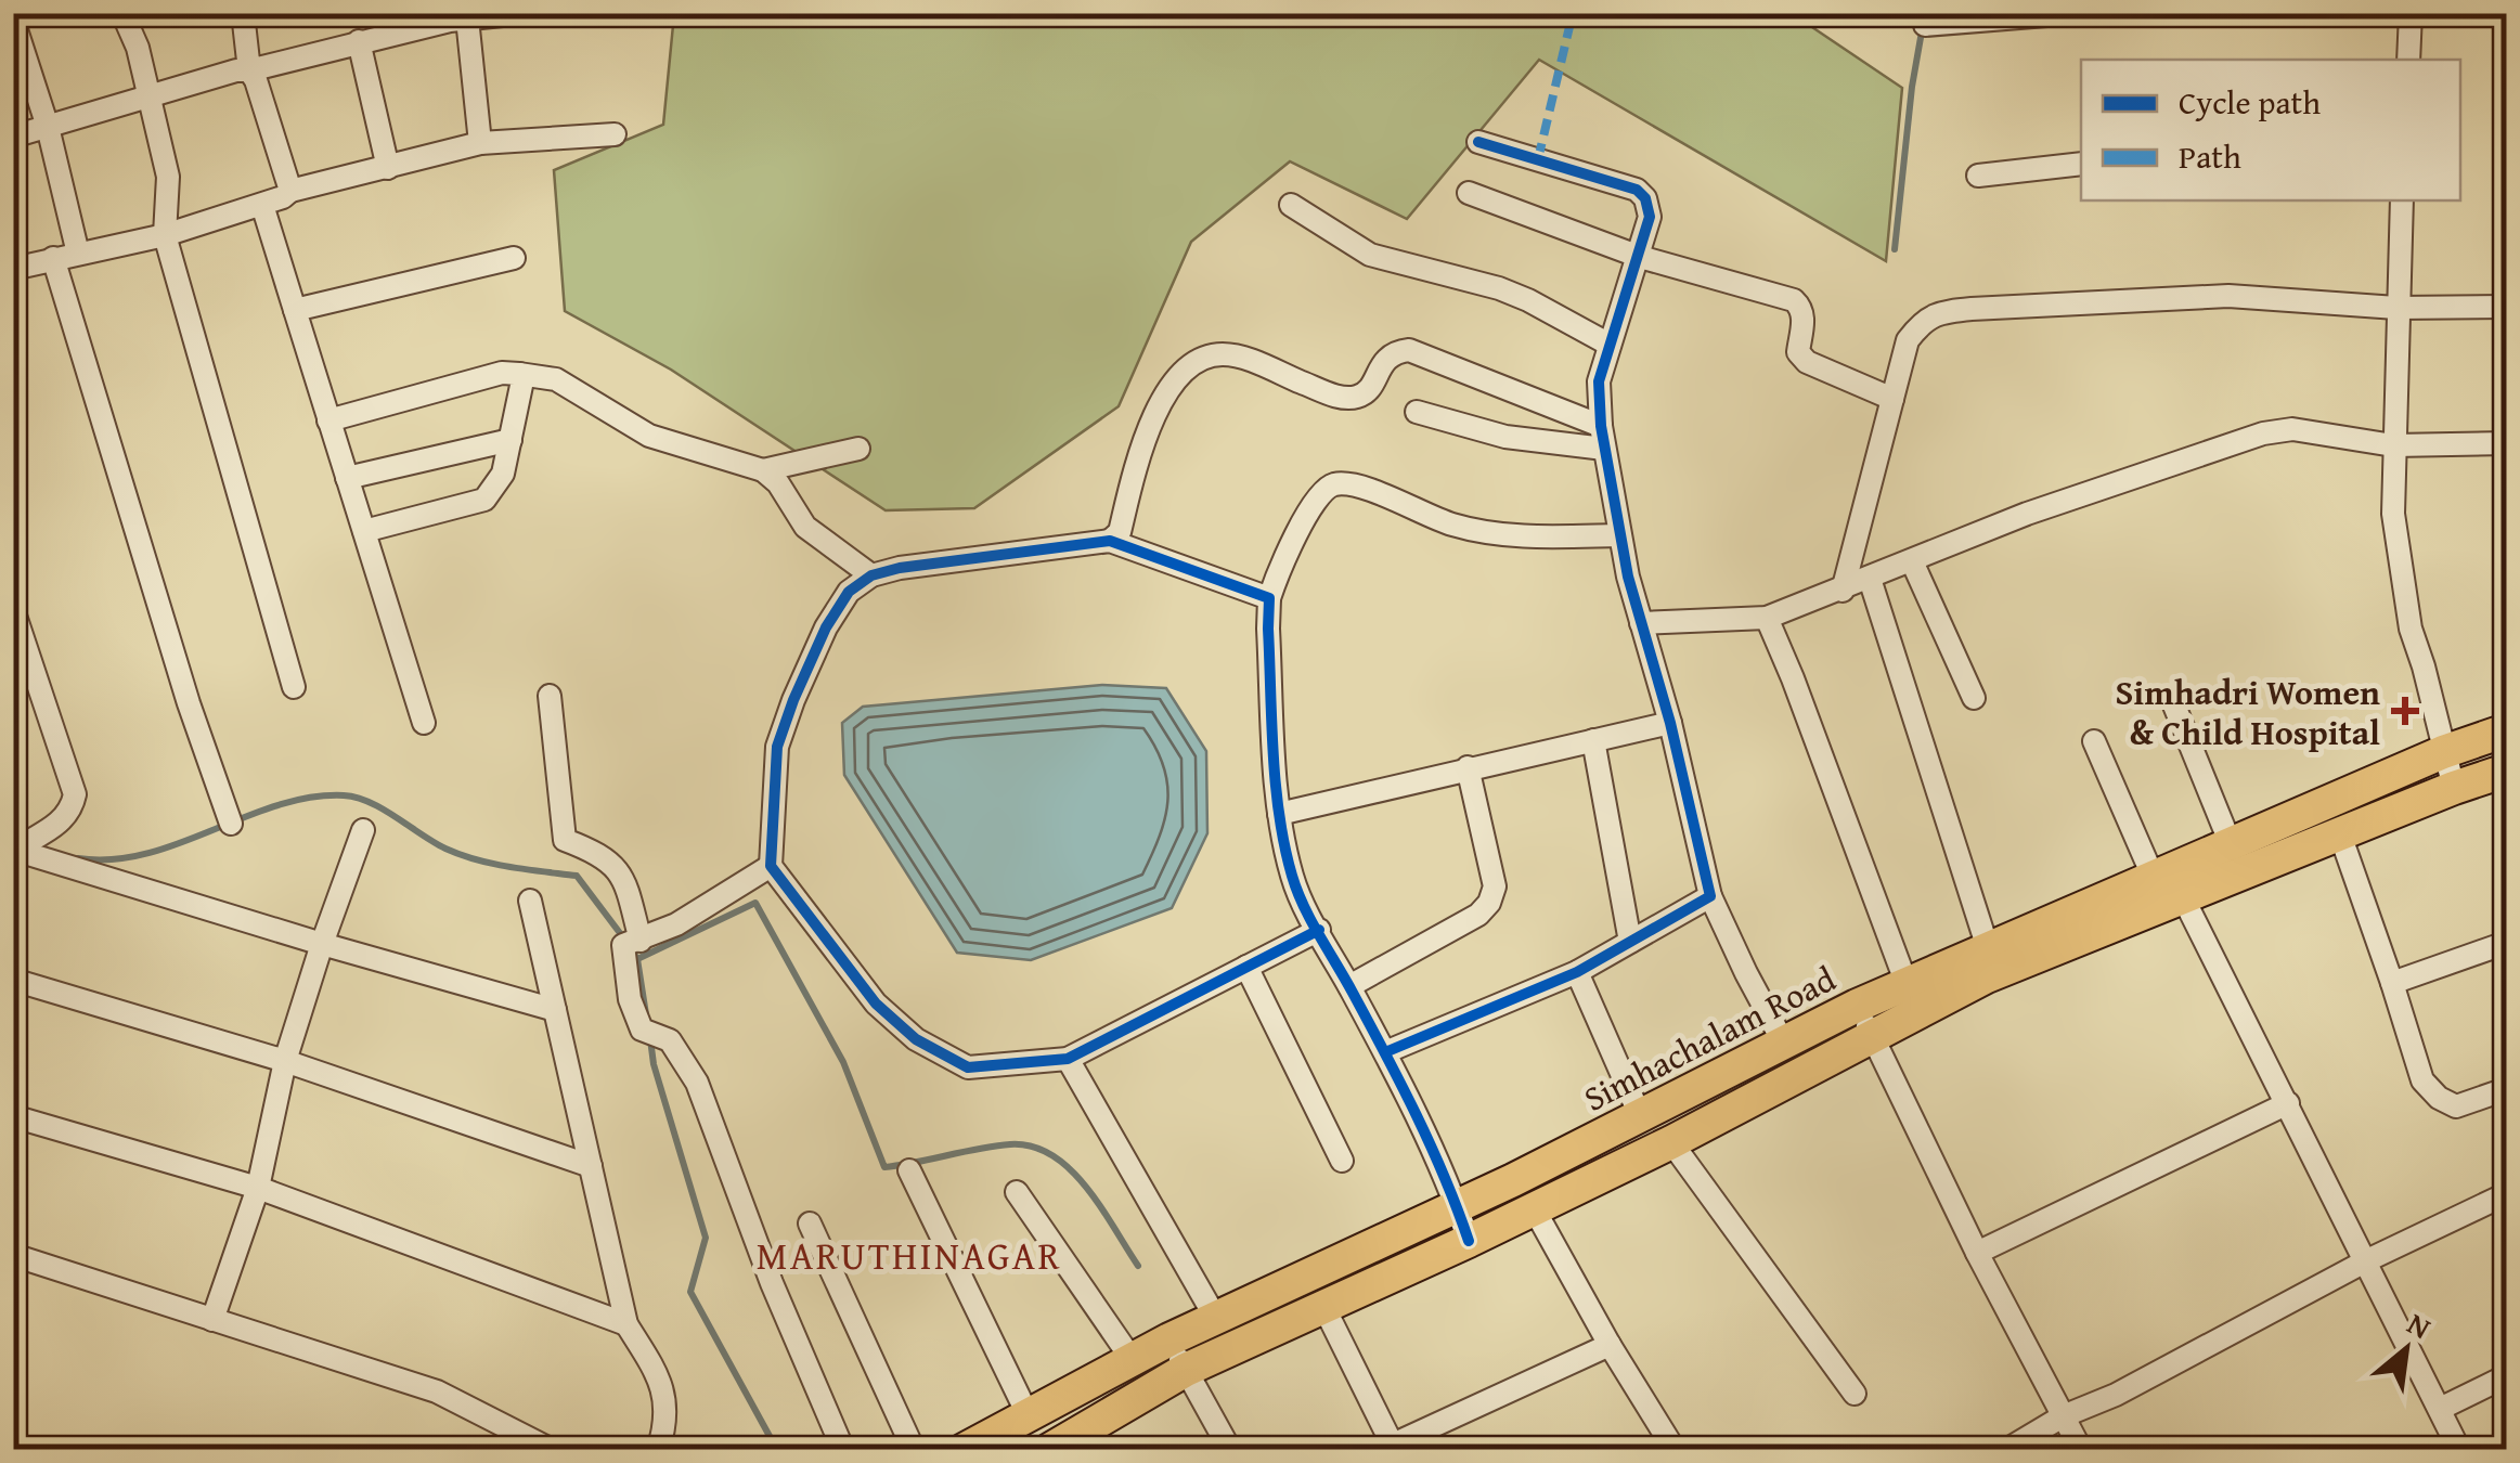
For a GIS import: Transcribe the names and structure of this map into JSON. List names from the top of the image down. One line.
{"streets":{"main road":["Simhachalam Road"]},"districts":["MARUTHINAGAR"],"places":{"health":["Simhadri Women & Child Hospital"]},"legend":["Cycle path","Path"],"north":"top right"}
